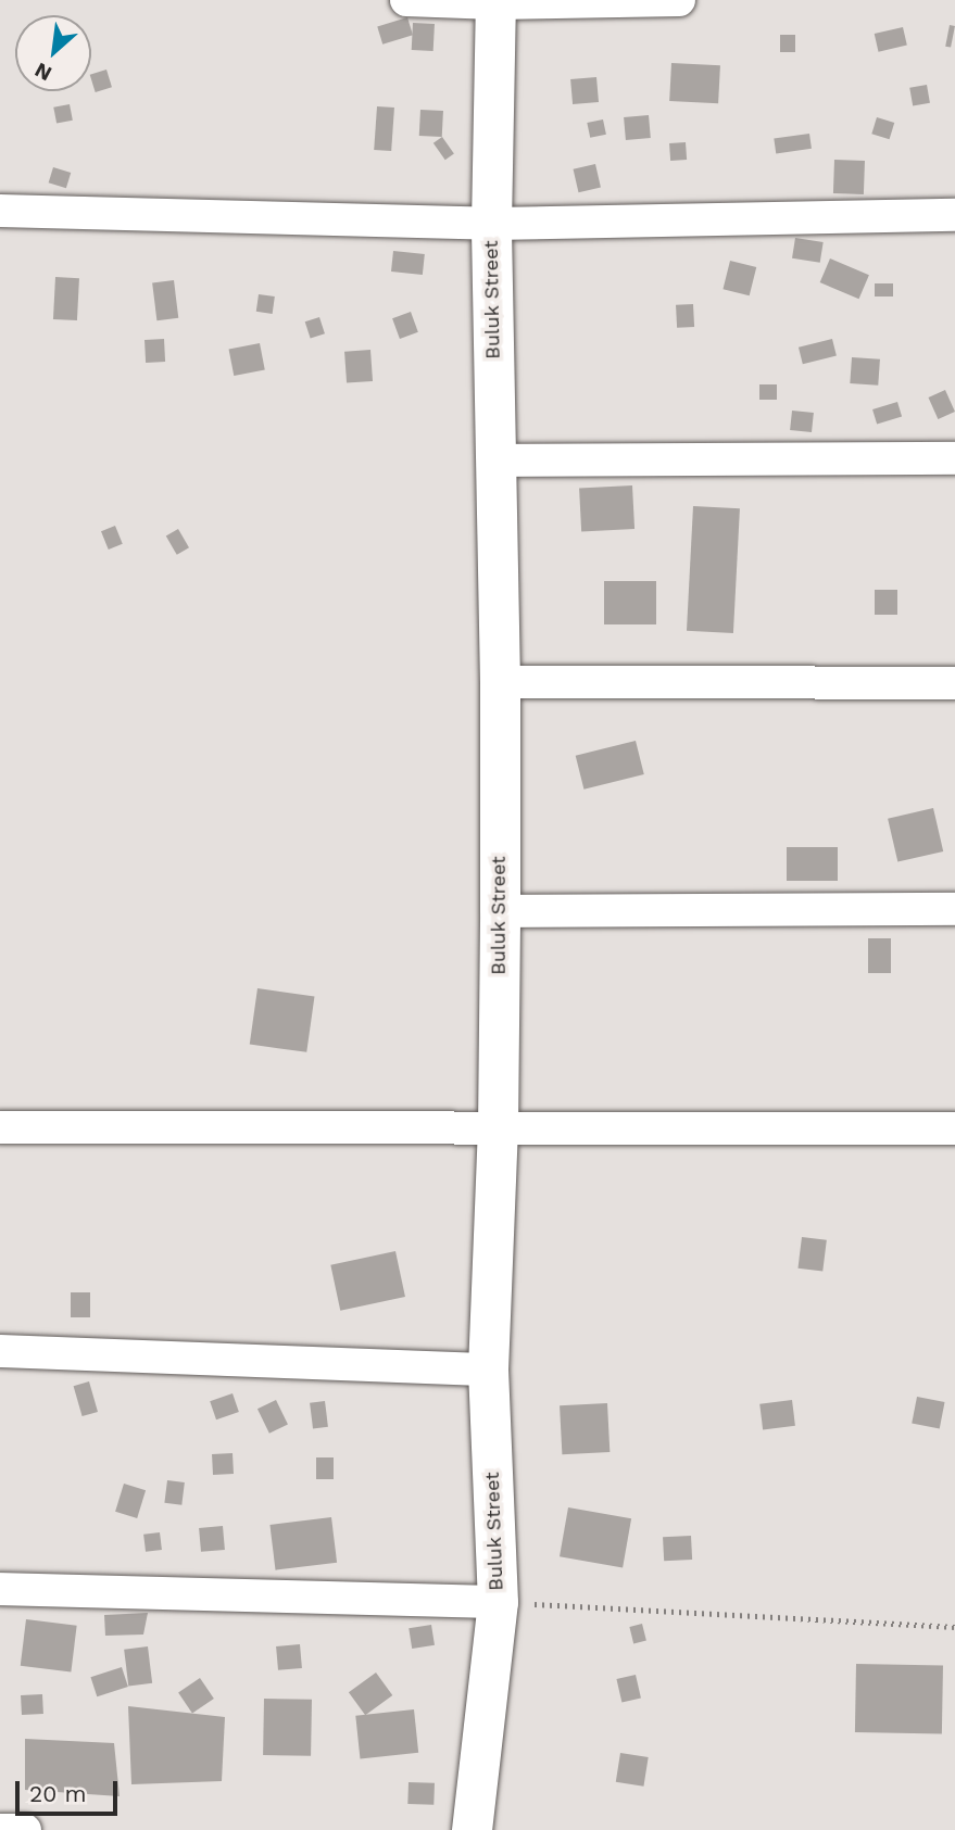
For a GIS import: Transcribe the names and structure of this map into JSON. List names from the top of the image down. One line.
{"streets":{"street":["Buluk Street"]},"scale_bar":"20 m","north":"bottom left"}
